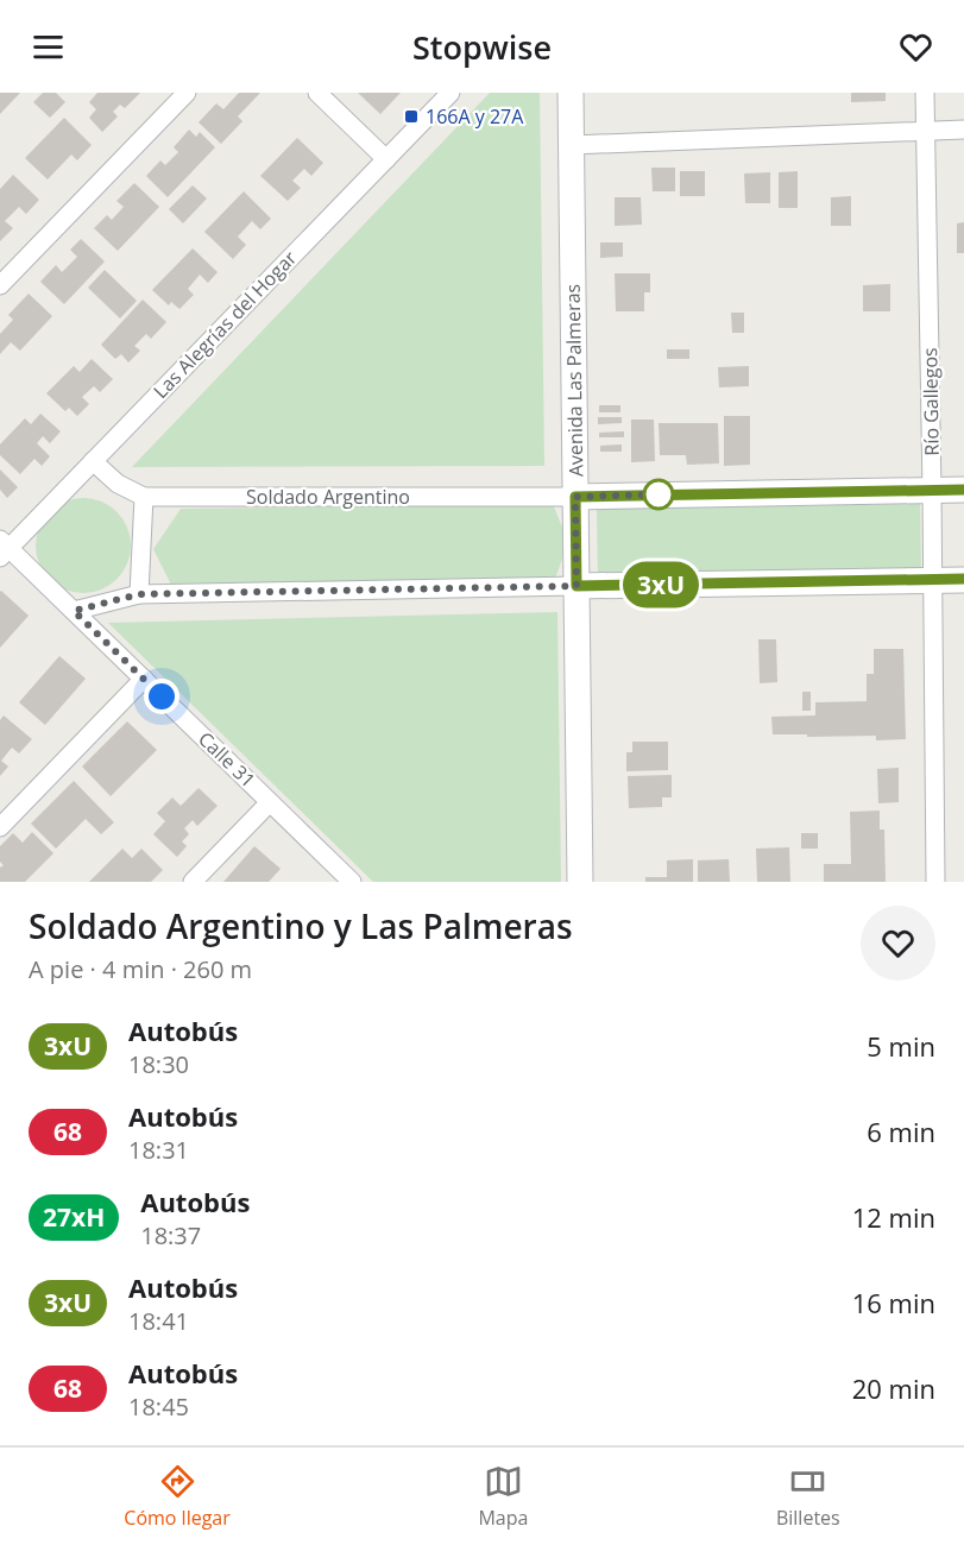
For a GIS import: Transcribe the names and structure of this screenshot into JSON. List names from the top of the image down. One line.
{"streets":{"main road":["Avenida Las Palmeras"],"street":["Las Alegrías del Hogar","Río Gallegos","Soldado Argentino","Calle 31"]},"crossings":[["Las Alegrías del Hogar","Soldado Argentino"],["Las Alegrías del Hogar","Calle 31"],["Avenida Las Palmeras","Soldado Argentino"]],"places":{"transit":["166A y 27A"]},"lines":["bus line 3xU"],"page":{"header":"Stopwise","on_map":"3xU","heading":["Soldado Argentino y Las Palmeras","A pie · 4 min · 260 m"],"list":[{"mark":"3xU","name":"Autobús","note":"18:30","value":"5 min"},{"mark":"68","name":"Autobús","note":"18:31","value":"6 min"},{"mark":"27xH","name":"Autobús","note":"18:37","value":"12 min"},{"mark":"3xU","name":"Autobús","note":"18:41","value":"16 min"},{"mark":"68","name":"Autobús","note":"18:45","value":"20 min"}],"tabs":["Cómo llegar","Mapa","Billetes"]}}
